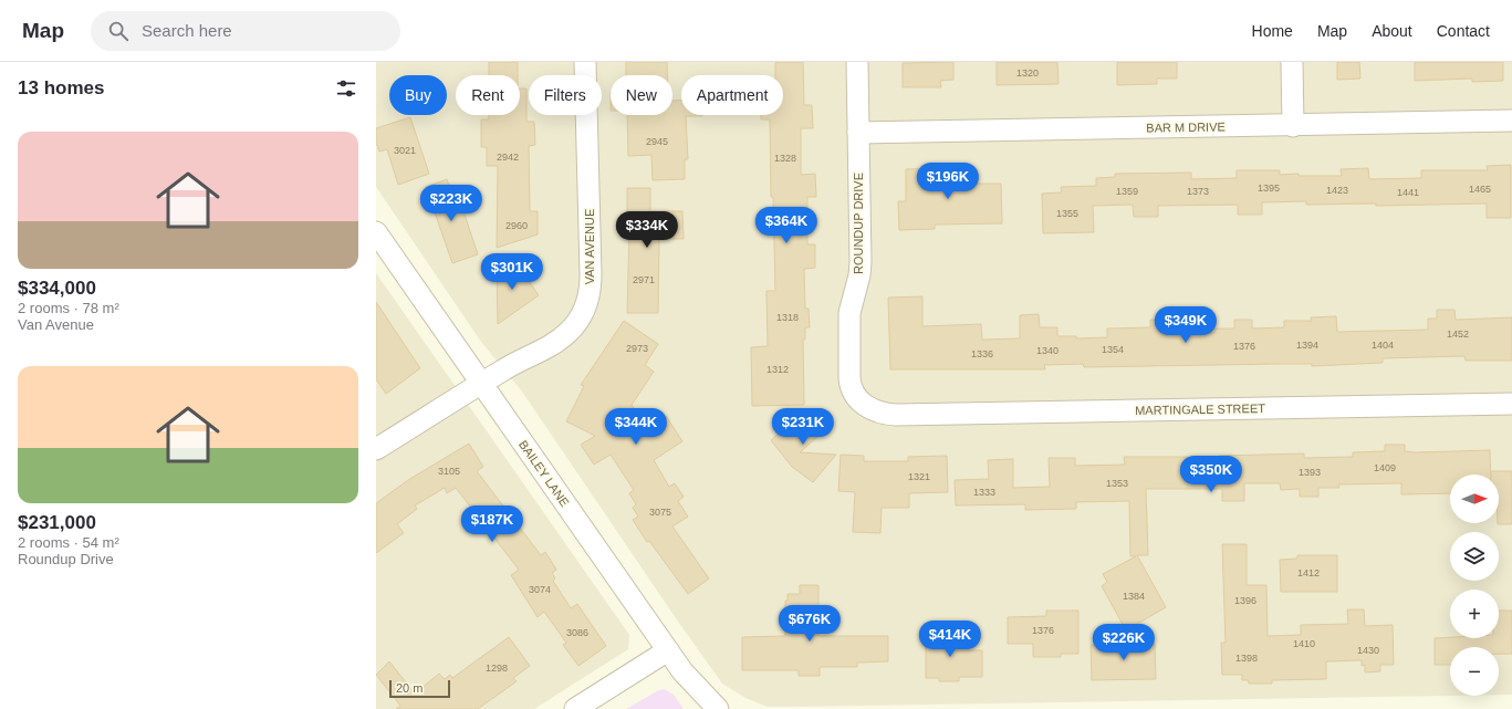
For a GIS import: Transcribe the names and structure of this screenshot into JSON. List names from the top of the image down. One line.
{"streets":{"street":["BAR M DRIVE","ROUNDUP DRIVE","VAN AVENUE","MARTINGALE STREET","BAILEY LANE"]},"crossings":[["BAR M DRIVE","ROUNDUP DRIVE"],["ROUNDUP DRIVE","MARTINGALE STREET"],["VAN AVENUE","BAILEY LANE"]],"house_numbers":["1320","2945","3021","2942","1328","1395","1465","1423","1359","1373","1441","1355","2960","2971","1318","1452","1394","1404","1376","2973","1354","1340","1336","1312","1409","3105","1393","1321","1353","1333","3075","1412","3074","1384","1396","1376","3086","1410","1430","1398","1298"],"scale_bar":"20 m","north":"right","page":{"header":"Map","search":"Search here","nav":["Home","Map","About","Contact"],"heading":"13 homes","chip":["Buy","Rent","Filters","New","Apartment"],"list":[{"name":"$334,000","note":"2 rooms · 78 m² · Van Avenue"},{"name":"$231,000","note":"2 rooms · 54 m² · Roundup Drive"}],"price":["$196K","$223K","$364K","$334K","$301K","$349K","$344K","$231K","$350K","$187K","$676K","$414K","$226K"],"map_buttons":["+","−"],"scale":"20 m"}}
